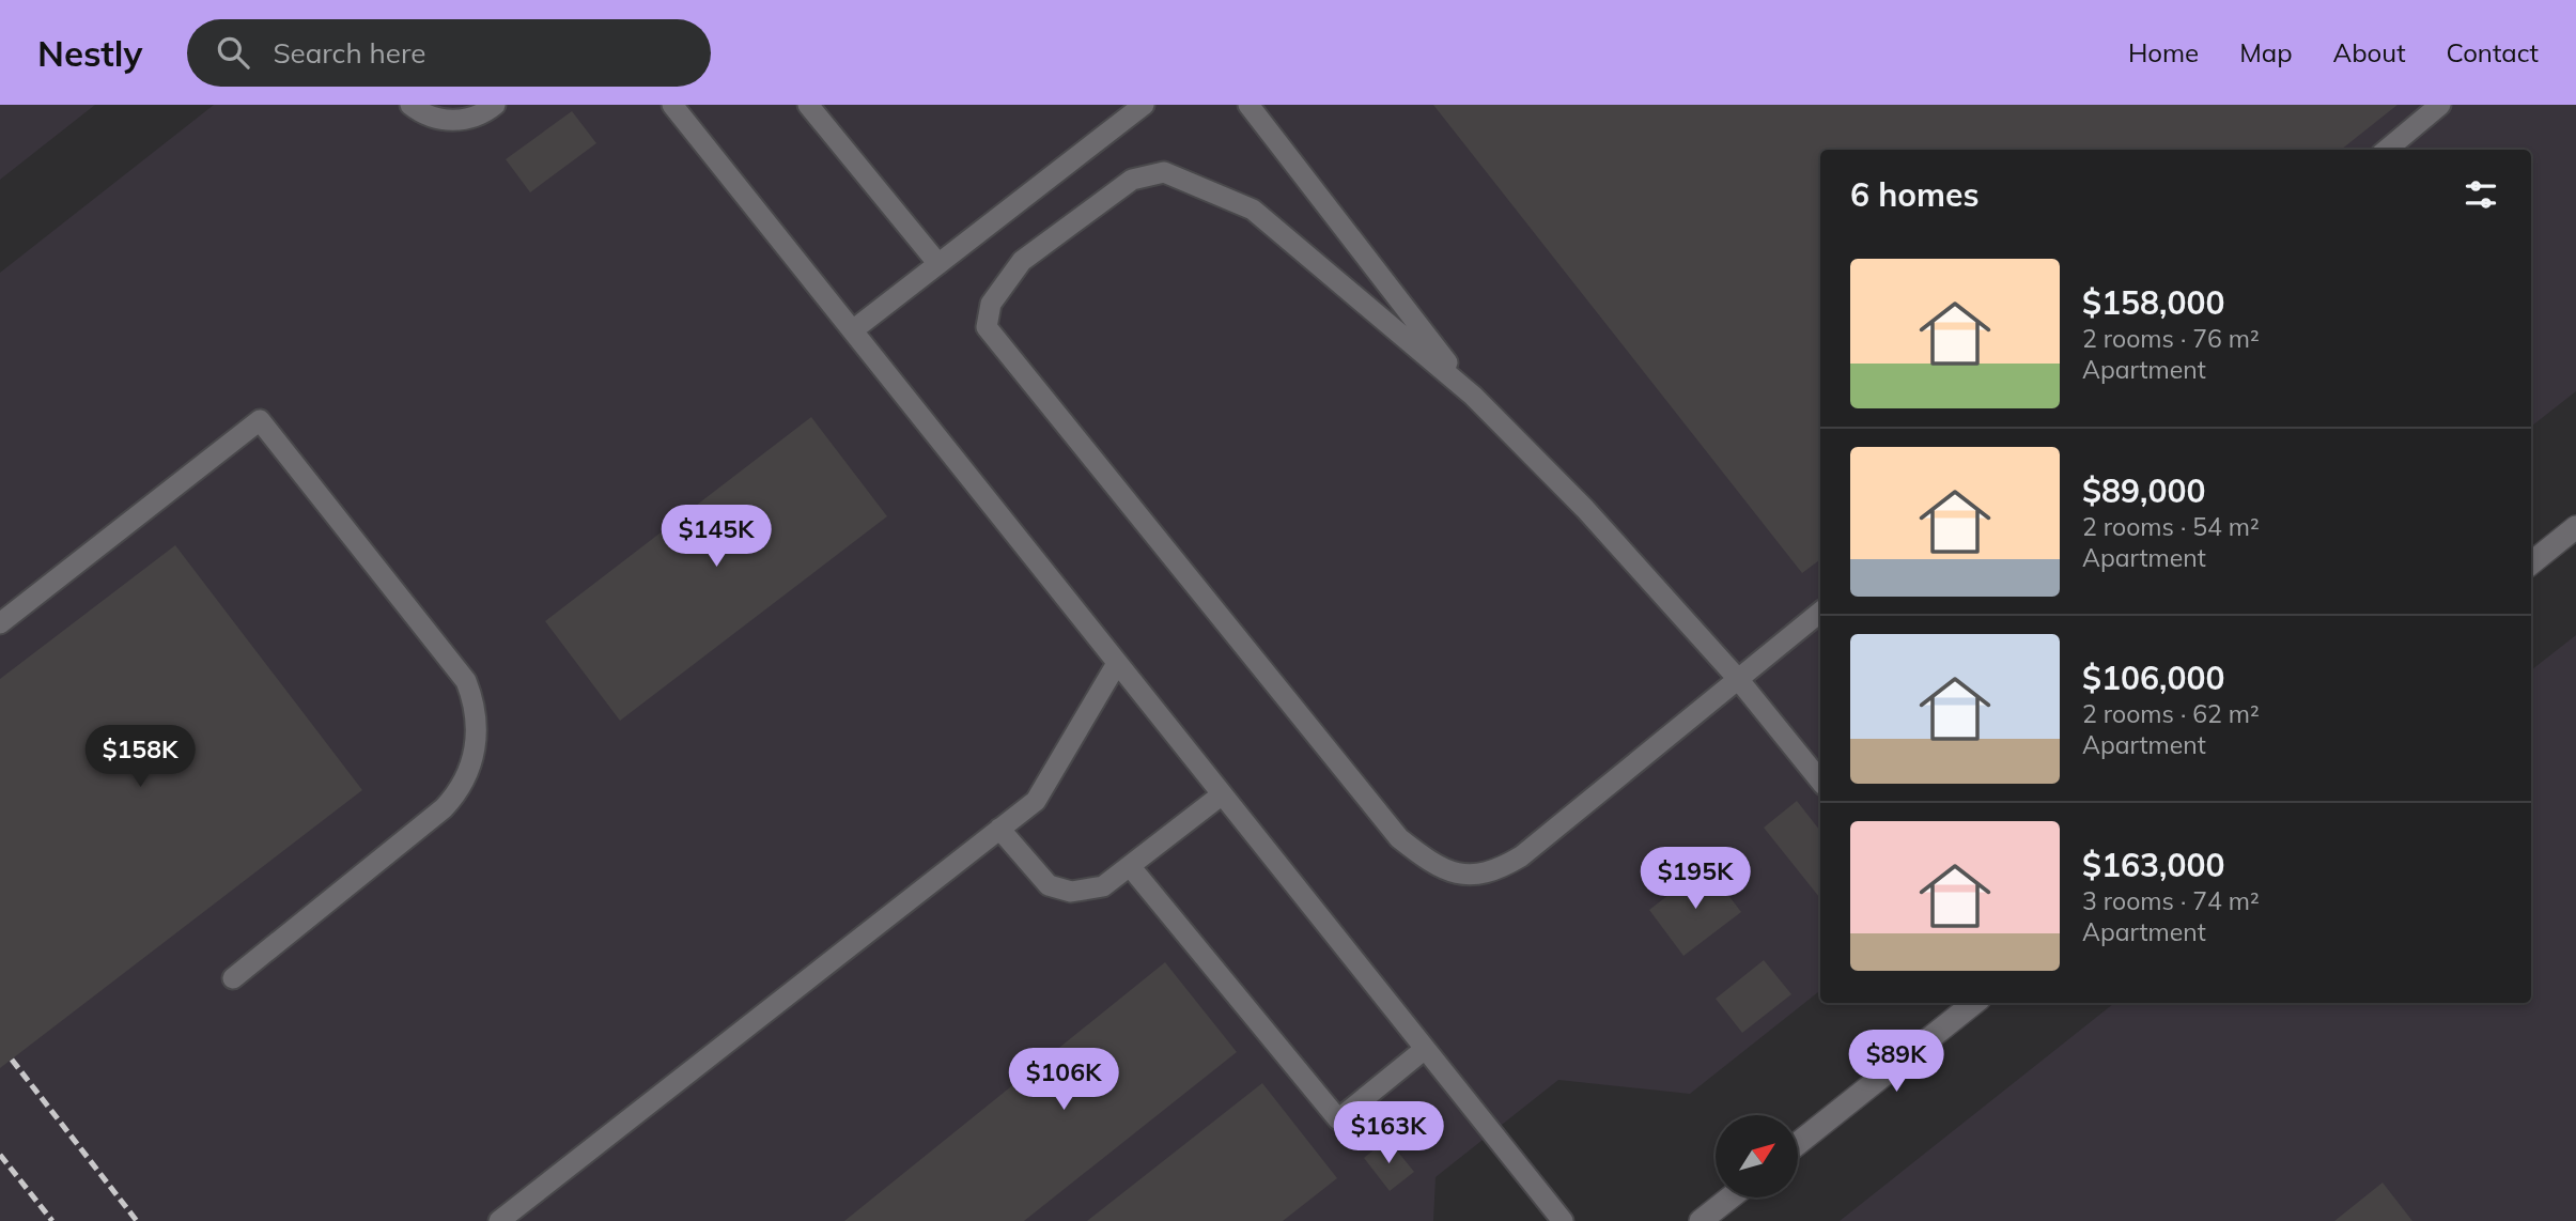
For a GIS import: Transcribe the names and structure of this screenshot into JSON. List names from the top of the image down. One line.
{"north":"top right","page":{"header":"Nestly","search":"Search here","nav":["Home","Map","About","Contact"],"heading":"6 homes","list":[{"name":"$158,000","note":"2 rooms · 76 m² · Apartment"},{"name":"$89,000","note":"2 rooms · 54 m² · Apartment"},{"name":"$106,000","note":"2 rooms · 62 m² · Apartment"},{"name":"$163,000","note":"3 rooms · 74 m² · Apartment"}],"price":["$145K","$158K","$195K","$89K","$106K","$163K"]}}
